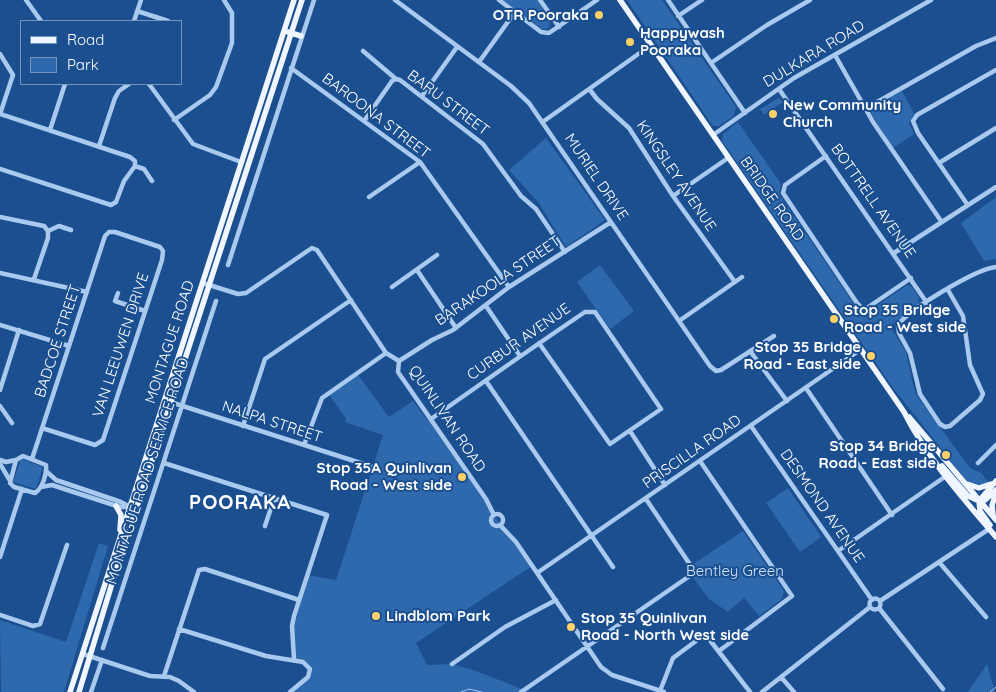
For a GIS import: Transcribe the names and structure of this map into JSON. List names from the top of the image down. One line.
{"streets":{"main road":["BRIDGE ROAD","MONTAGUE ROAD"],"street":["DULKARA ROAD","BARU STREET","BAROONA STREET","KINGSLEY AVENUE","MURIEL DRIVE","BOTTRELL AVENUE","BARAKOOLA STREET","BADCOE STREET","CURBUR AVENUE","VAN LEEUWEN DRIVE","QUINLIVAN ROAD","NALPA STREET","PRISCILLA ROAD","MONTAGUE ROAD SERVICE ROAD","DESMOND AVENUE"]},"crossings":[["DULKARA ROAD","BRIDGE ROAD"],["DULKARA ROAD","BOTTRELL AVENUE"],["BARU STREET","BARAKOOLA STREET"],["BAROONA STREET","BARAKOOLA STREET"],["MURIEL DRIVE","BARAKOOLA STREET"],["BRIDGE ROAD","PRISCILLA ROAD"],["BARAKOOLA STREET","QUINLIVAN ROAD"],["BADCOE STREET","VAN LEEUWEN DRIVE"],["MONTAGUE ROAD","QUINLIVAN ROAD"],["MONTAGUE ROAD","NALPA STREET"],["CURBUR AVENUE","QUINLIVAN ROAD"],["NALPA STREET","MONTAGUE ROAD SERVICE ROAD"],["PRISCILLA ROAD","DESMOND AVENUE"]],"districts":["POORAKA"],"parks":["Bentley Green"],"places":["OTR Pooraka","Happywash Pooraka","New Community Church","Stop 35 Bridge Road - West side","Stop 35 Bridge Road - East side","Stop 34 Bridge Road - East side","Stop 35A Quinlivan Road - West side","Lindblom Park","Stop 35 Quinlivan Road - North West side"],"legend":["Road","Park"]}
